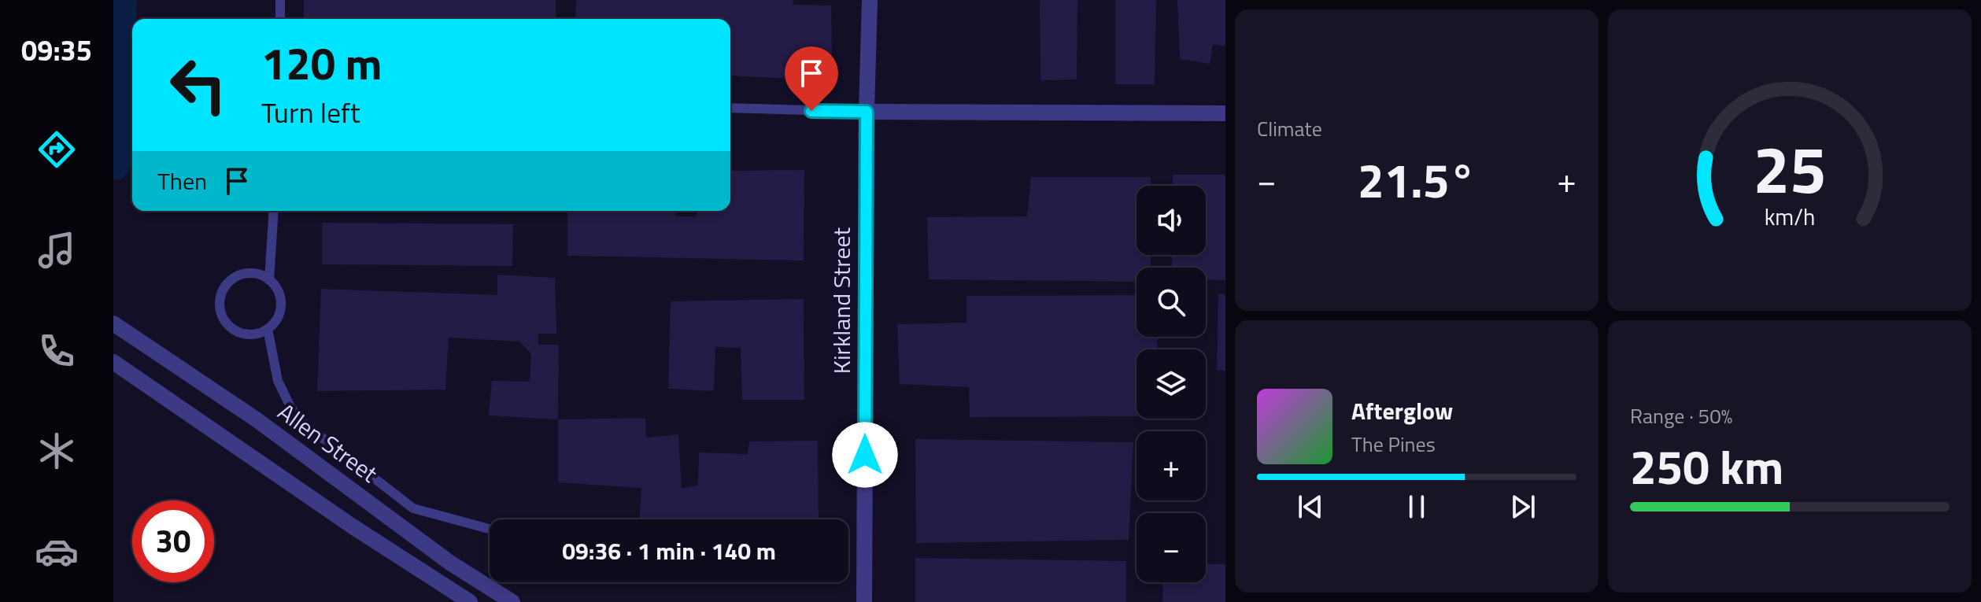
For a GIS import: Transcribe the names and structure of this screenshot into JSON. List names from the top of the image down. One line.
{"streets":{"street":["Kirkland Street","Allen Street"]},"page":{"tabs":"09:35","tile":["Climate",["Range · 50%","250 km"]],"turn":["120 m","Turn left"],"then":"Then","heat":["−","21.5°","+"],"map_buttons":["+","−"],"song":["Afterglow","The Pines"],"limit":"30","trip":"09:36 · 1 min · 140 m","gauge":["25","km/h"]}}
